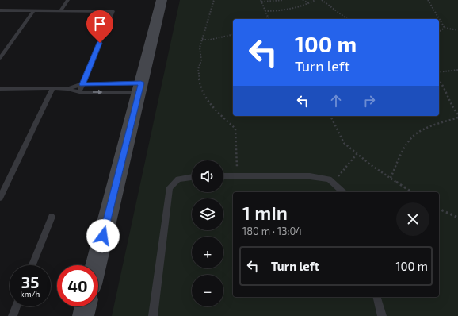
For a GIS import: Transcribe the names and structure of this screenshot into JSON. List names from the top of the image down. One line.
{"page":{"turn":["100 m","Turn left"],"map_buttons":["+","−"],"heading":["1 min","180 m · 13:04"],"list":[{"name":"Turn left","value":"100 m"}],"speed":"35 km/h","limit":"40"}}
